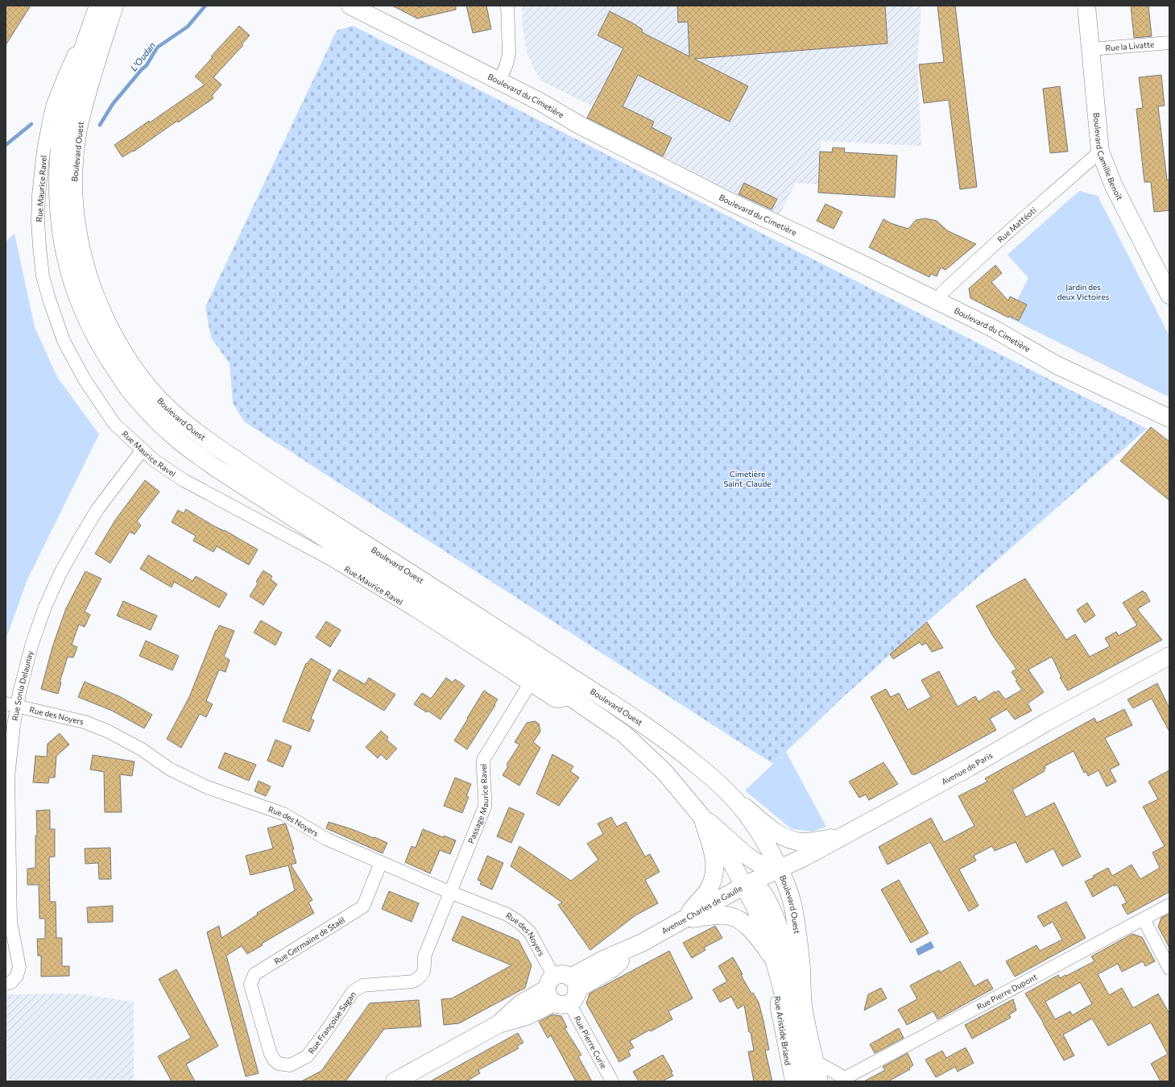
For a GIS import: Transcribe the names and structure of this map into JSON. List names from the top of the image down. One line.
{"streets":{"main road":["Boulevard du Cimetière","Boulevard Ouest","Boulevard Camille Benoit","Avenue de Paris","Avenue Charles de Gaulle"],"street":["Rue la Livatte","Rue Maurice Ravel","Rue Mattéoti","Rue Sonia Delaunay","Rue des Noyers","Passage Maurice Ravel","Rue Germaine de Staël","Rue Pierre Dupont","Rue Françoise Sagan","Rue Aristide Briand","Rue Pierre Curie"]},"crossings":[["Rue la Livatte","Boulevard Camille Benoit"],["Boulevard du Cimetière","Rue Mattéoti"],["Boulevard Ouest","Rue Maurice Ravel"],["Boulevard Ouest","Avenue de Paris"],["Boulevard Ouest","Avenue Charles de Gaulle"],["Boulevard Ouest","Rue Pierre Dupont"],["Boulevard Ouest","Rue Aristide Briand"],["Boulevard Camille Benoit","Rue Mattéoti"],["Rue Maurice Ravel","Rue Sonia Delaunay"],["Rue Maurice Ravel","Passage Maurice Ravel"],["Rue Sonia Delaunay","Rue des Noyers"],["Rue des Noyers","Passage Maurice Ravel"],["Rue des Noyers","Avenue Charles de Gaulle"],["Rue des Noyers","Rue Germaine de Staël"],["Rue des Noyers","Rue Françoise Sagan"],["Rue des Noyers","Rue Pierre Curie"],["Avenue de Paris","Avenue Charles de Gaulle"],["Passage Maurice Ravel","Rue Françoise Sagan"],["Avenue Charles de Gaulle","Rue Pierre Curie"],["Rue Germaine de Staël","Rue Françoise Sagan"]],"water":["L'Oudan"],"parks":["Jardin des deux Victoires","Cimetière Saint-Claude"]}
